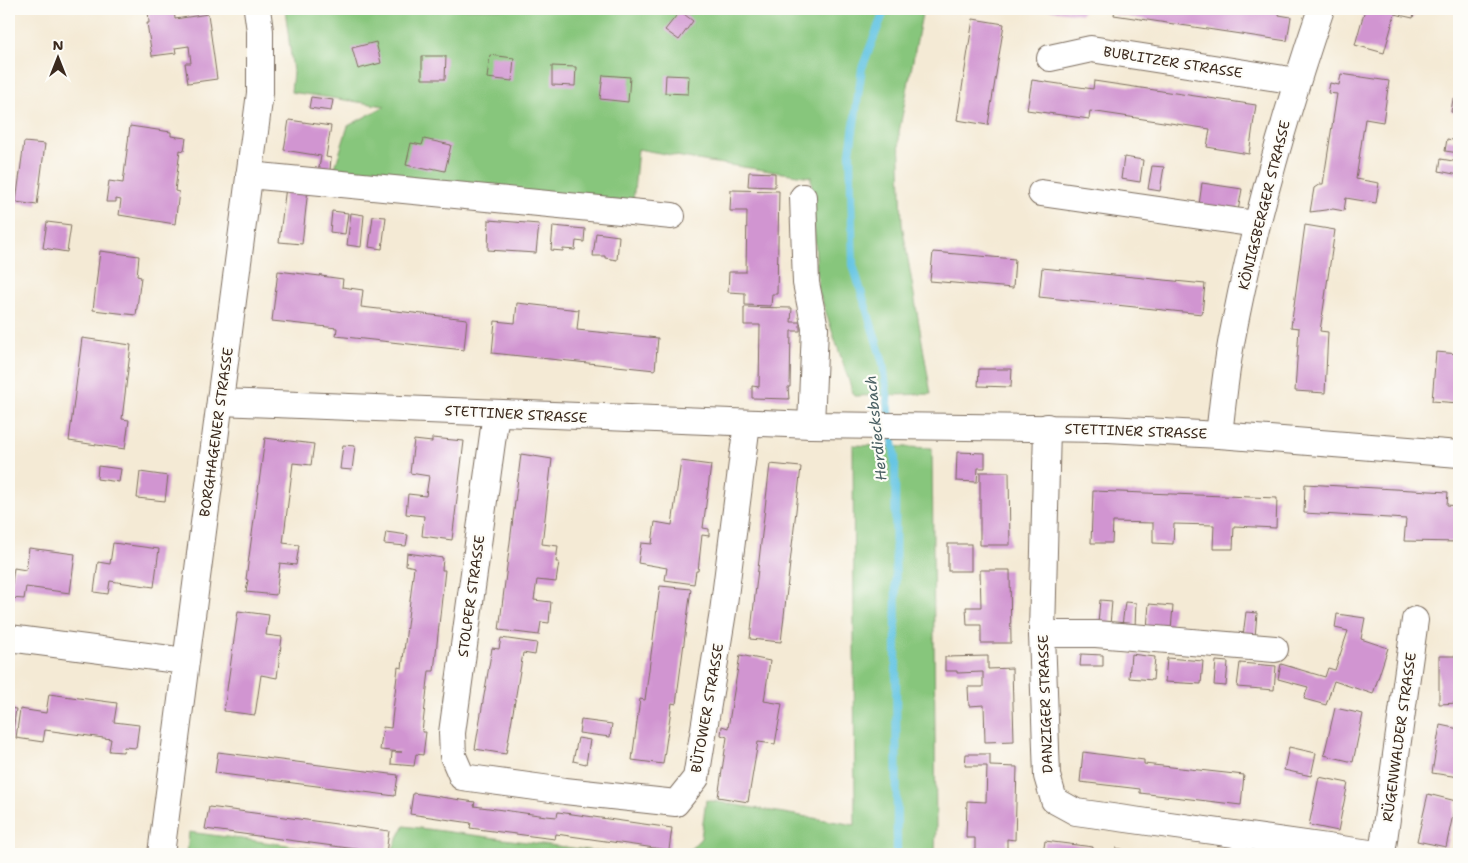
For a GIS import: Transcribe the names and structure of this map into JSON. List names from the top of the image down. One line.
{"streets":{"street":["BUBLITZER STRASSE","KÖNIGSBERGER STRASSE","STETTINER STRASSE","BORGHAGENER STRASSE","STOLPER STRASSE","DANZIGER STRASSE","BÜTOWER STRASSE","RÜGENWALDER STRASSE"]},"crossings":[["BUBLITZER STRASSE","KÖNIGSBERGER STRASSE"],["KÖNIGSBERGER STRASSE","STETTINER STRASSE"],["STETTINER STRASSE","BORGHAGENER STRASSE"],["STETTINER STRASSE","STOLPER STRASSE"],["STETTINER STRASSE","DANZIGER STRASSE"],["STETTINER STRASSE","BÜTOWER STRASSE"],["STOLPER STRASSE","BÜTOWER STRASSE"]],"water":["Herdiecksbach"],"north":"top"}
